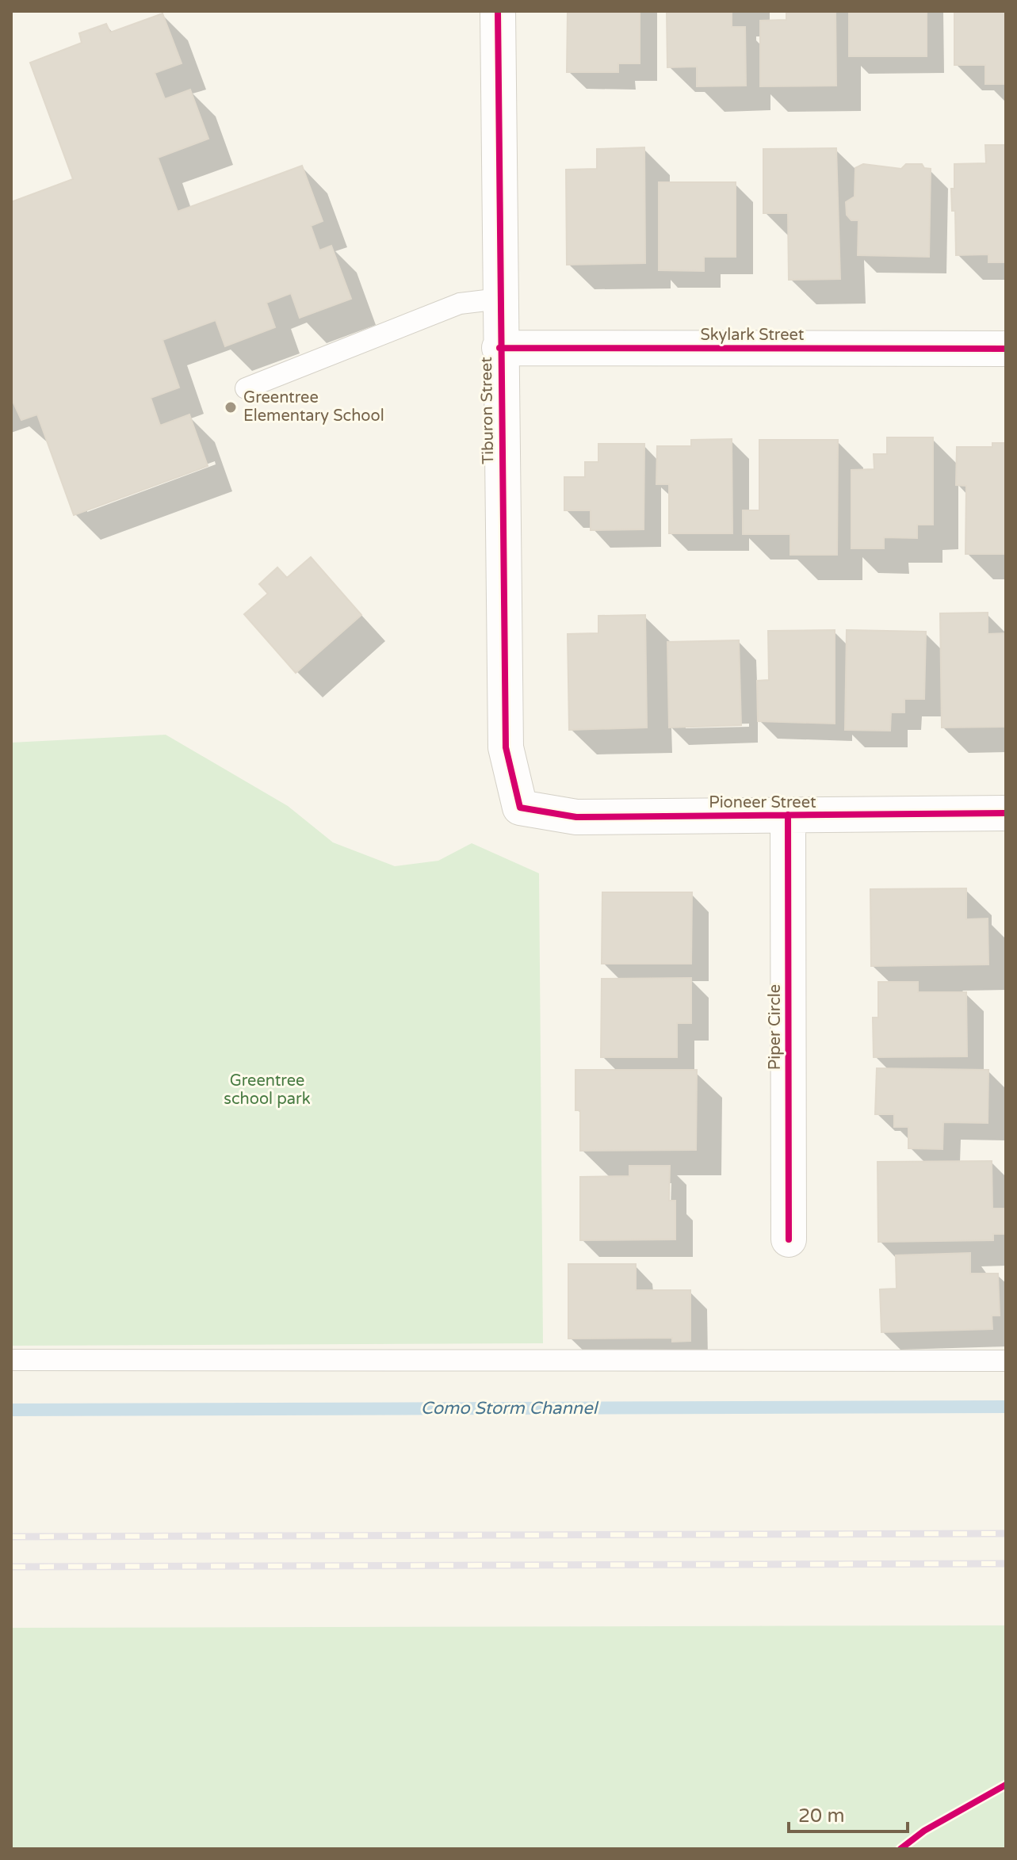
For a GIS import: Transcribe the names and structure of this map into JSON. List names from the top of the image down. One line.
{"streets":{"street":["Skylark Street","Tiburon Street","Pioneer Street","Piper Circle"]},"crossings":[["Skylark Street","Tiburon Street"],["Tiburon Street","Pioneer Street"],["Pioneer Street","Piper Circle"]],"water":["Como Storm Channel"],"parks":["Greentree school park"],"places":["Greentree Elementary School"],"scale_bar":"20 m"}
